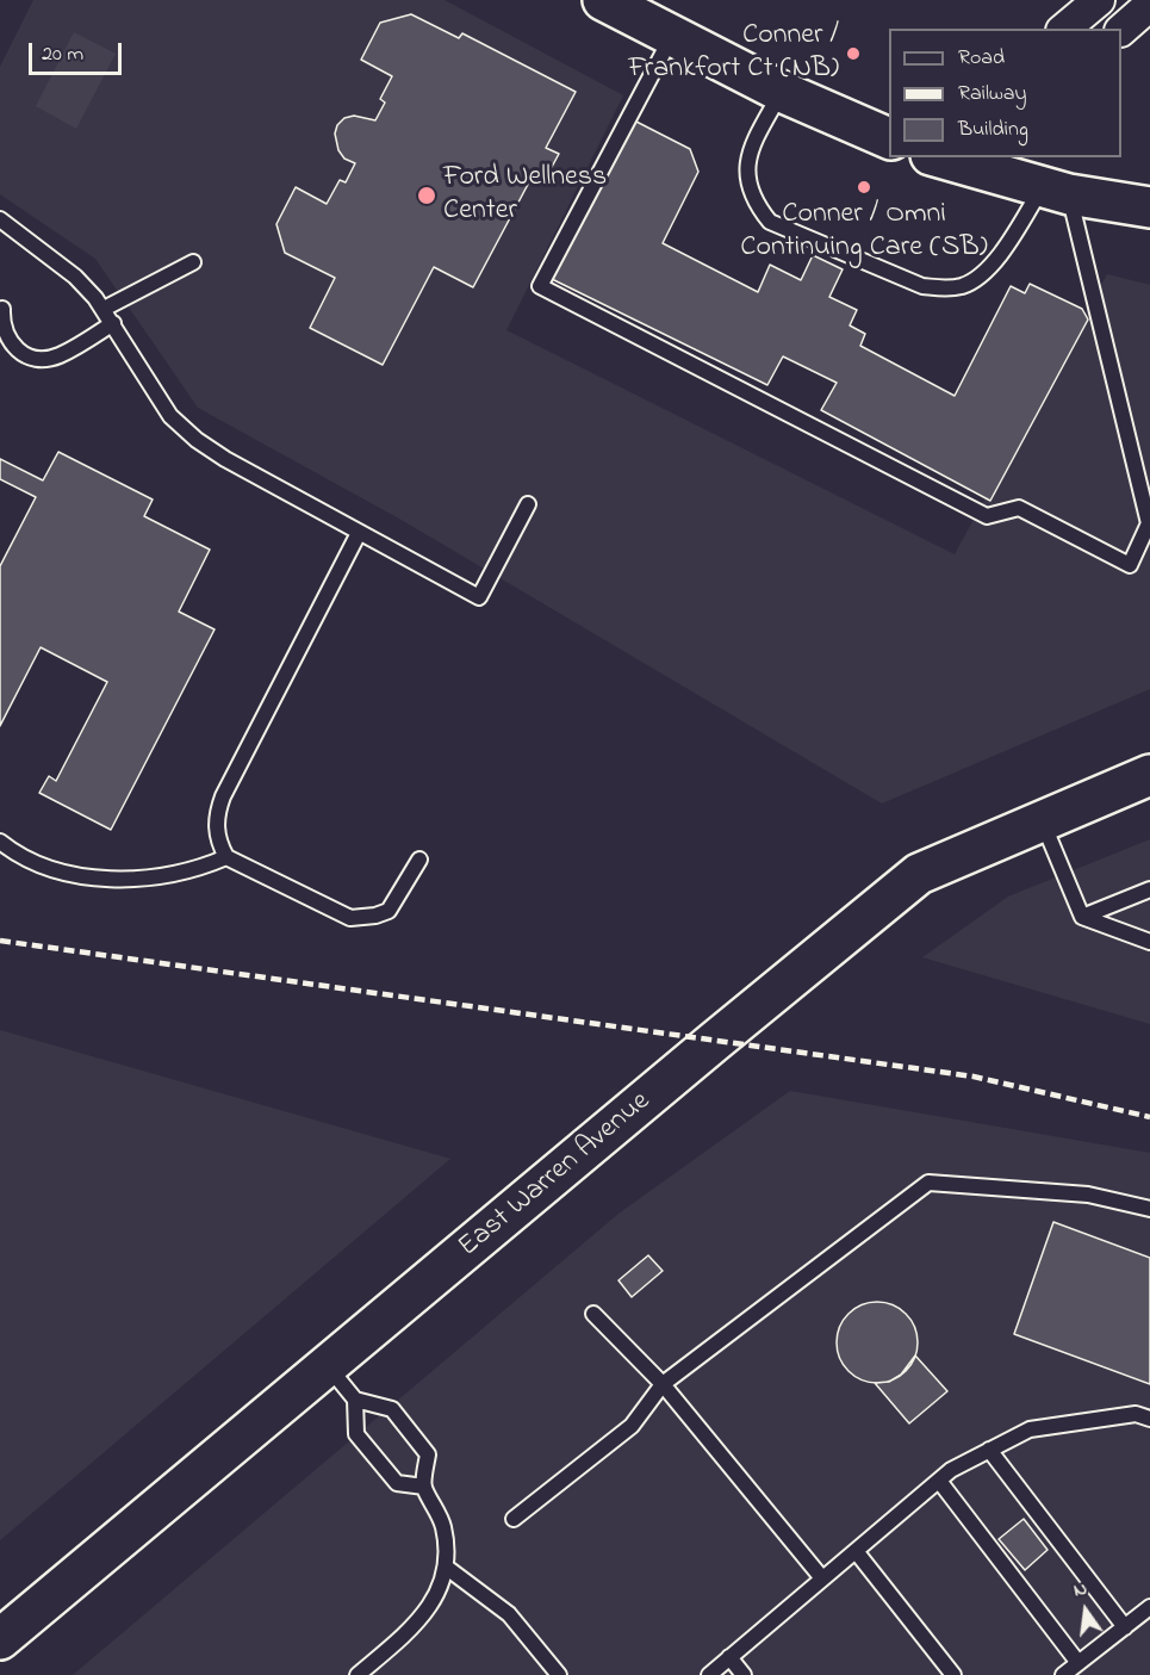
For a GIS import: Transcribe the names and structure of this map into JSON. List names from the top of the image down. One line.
{"streets":{"main road":["East Warren Avenue"]},"places":["Conner / Frankfort Ct (NB)","Conner / Omni Continuing Care (SB)","Ford Wellness Center"],"legend":["Road","Railway","Building"],"scale_bar":"20 m","north":"top"}
